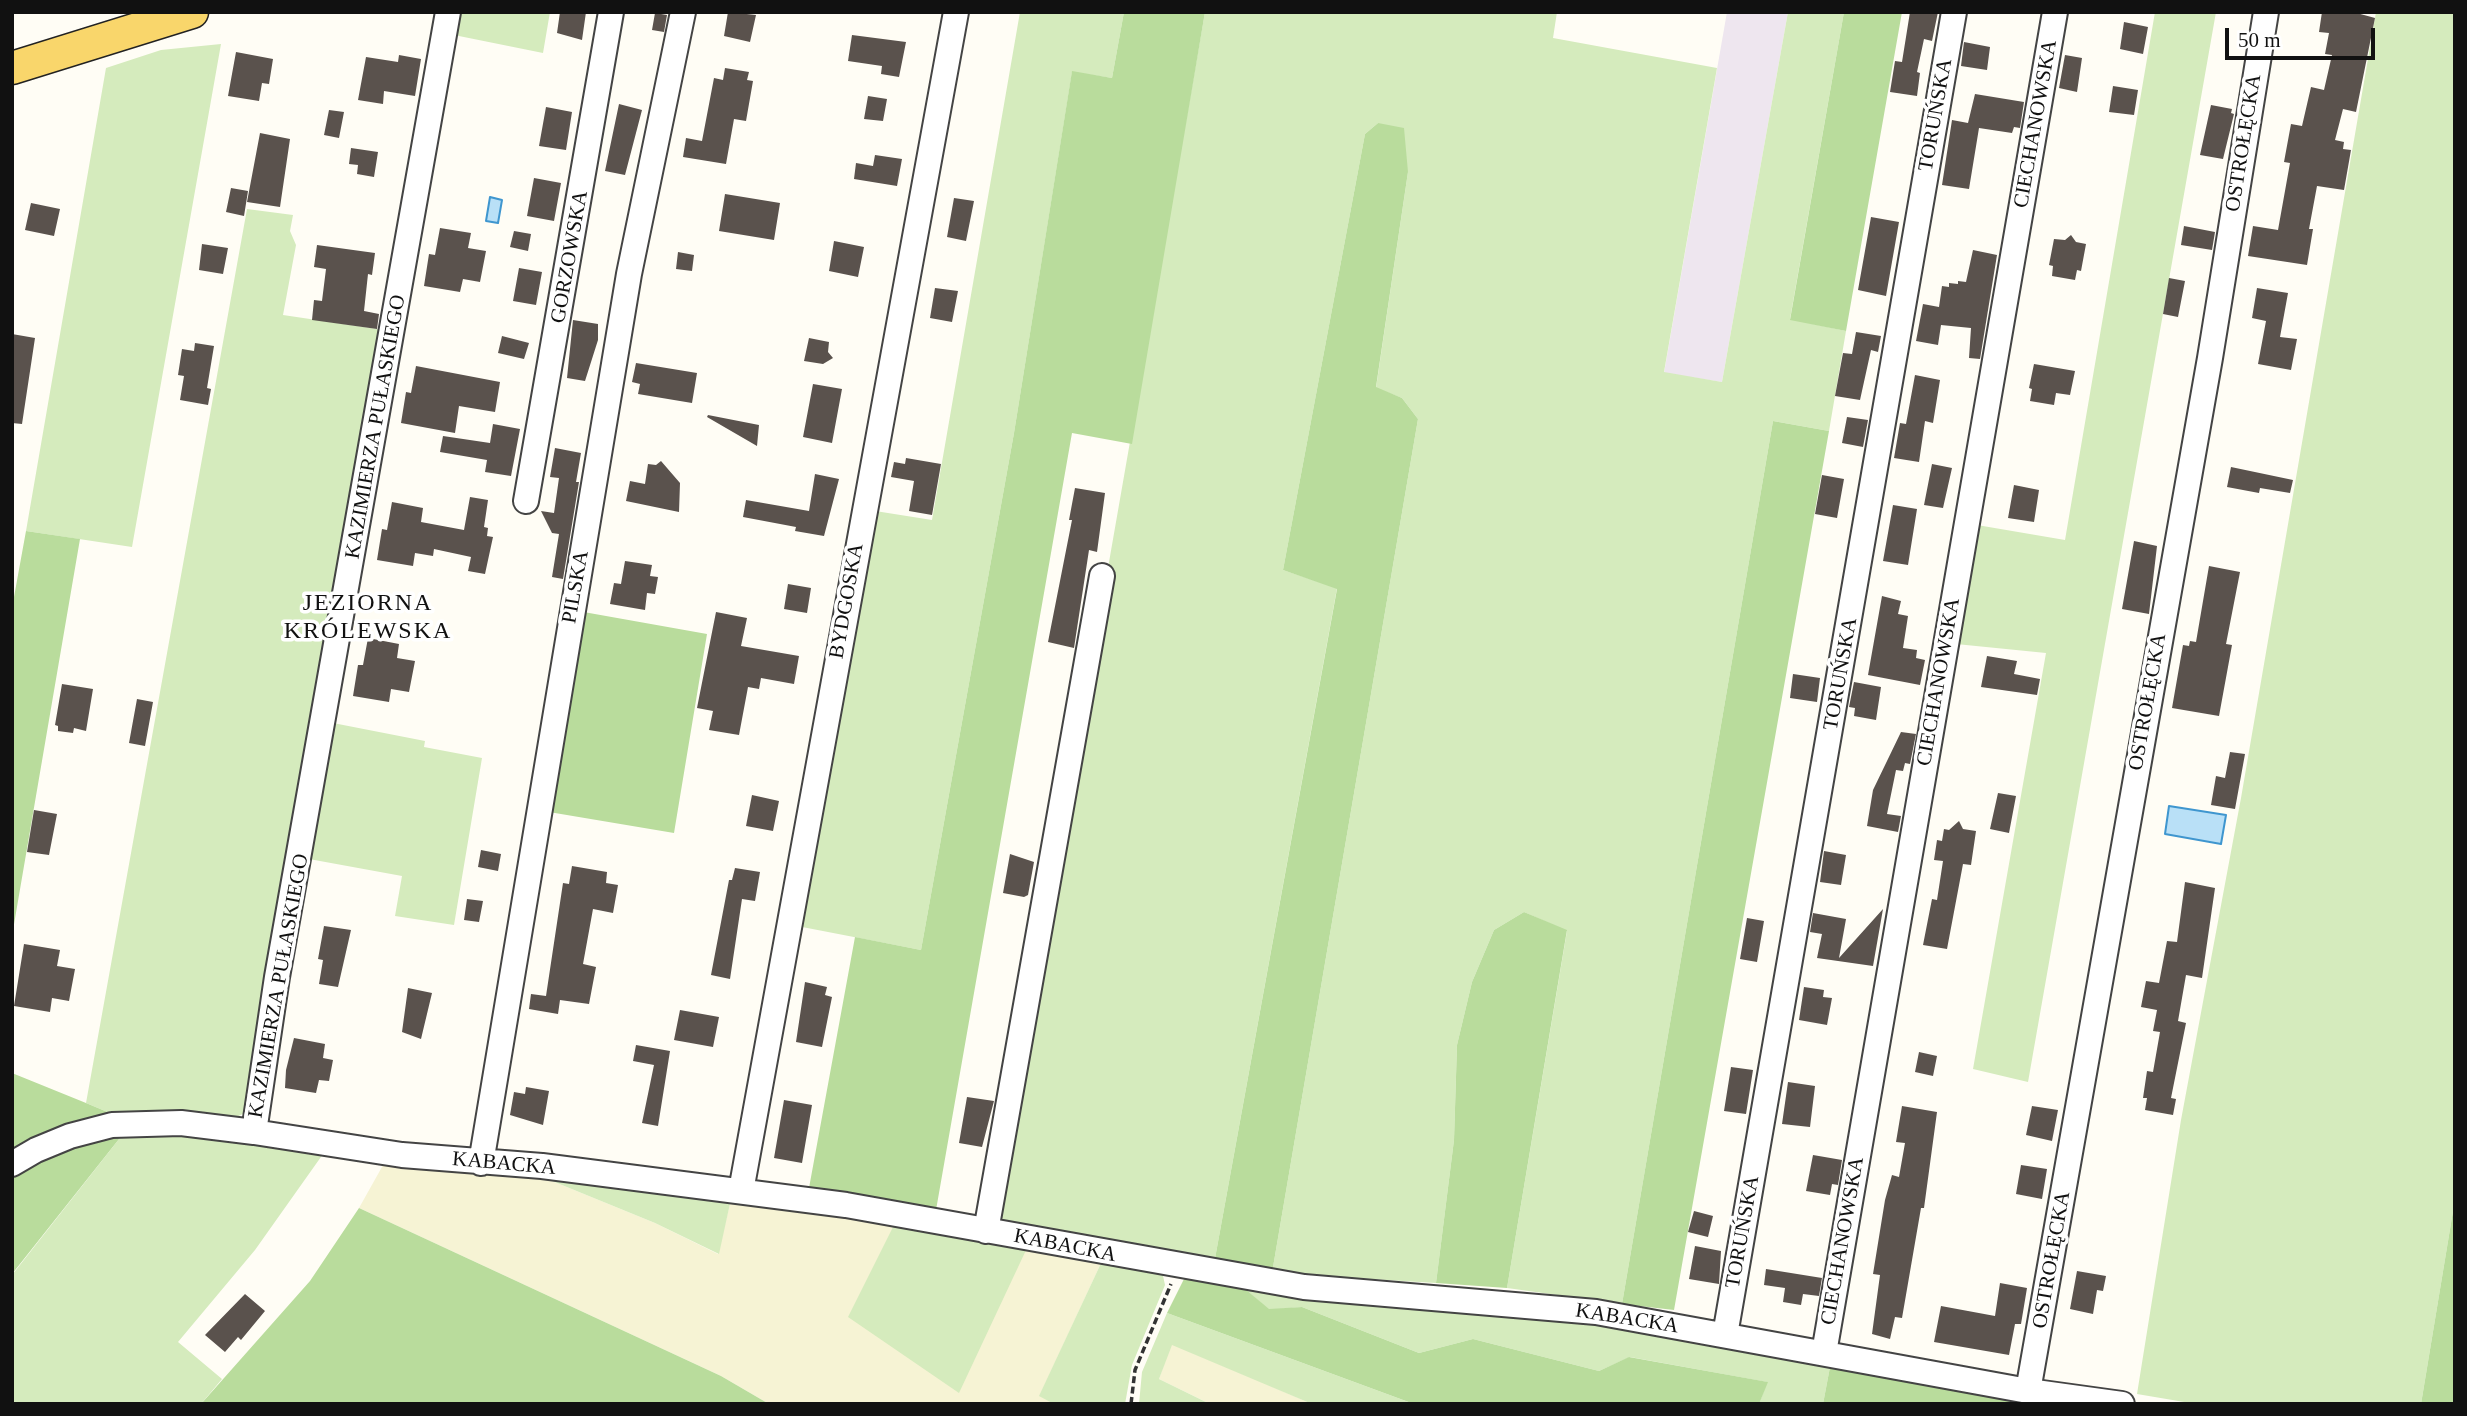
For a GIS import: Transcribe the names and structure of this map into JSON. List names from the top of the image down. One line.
{"streets":{"street":["TORUŃSKA","CIECHANOWSKA","OSTROŁĘCKA","GORZOWSKA","KAZIMIERZA PUŁASKIEGO","PILSKA","BYDGOSKA","KABACKA"]},"crossings":[["TORUŃSKA","KABACKA"],["CIECHANOWSKA","KABACKA"],["OSTROŁĘCKA","KABACKA"],["KAZIMIERZA PUŁASKIEGO","KABACKA"],["PILSKA","KABACKA"],["BYDGOSKA","KABACKA"]],"districts":["JEZIORNA KRÓLEWSKA"],"scale_bar":"50 m"}
